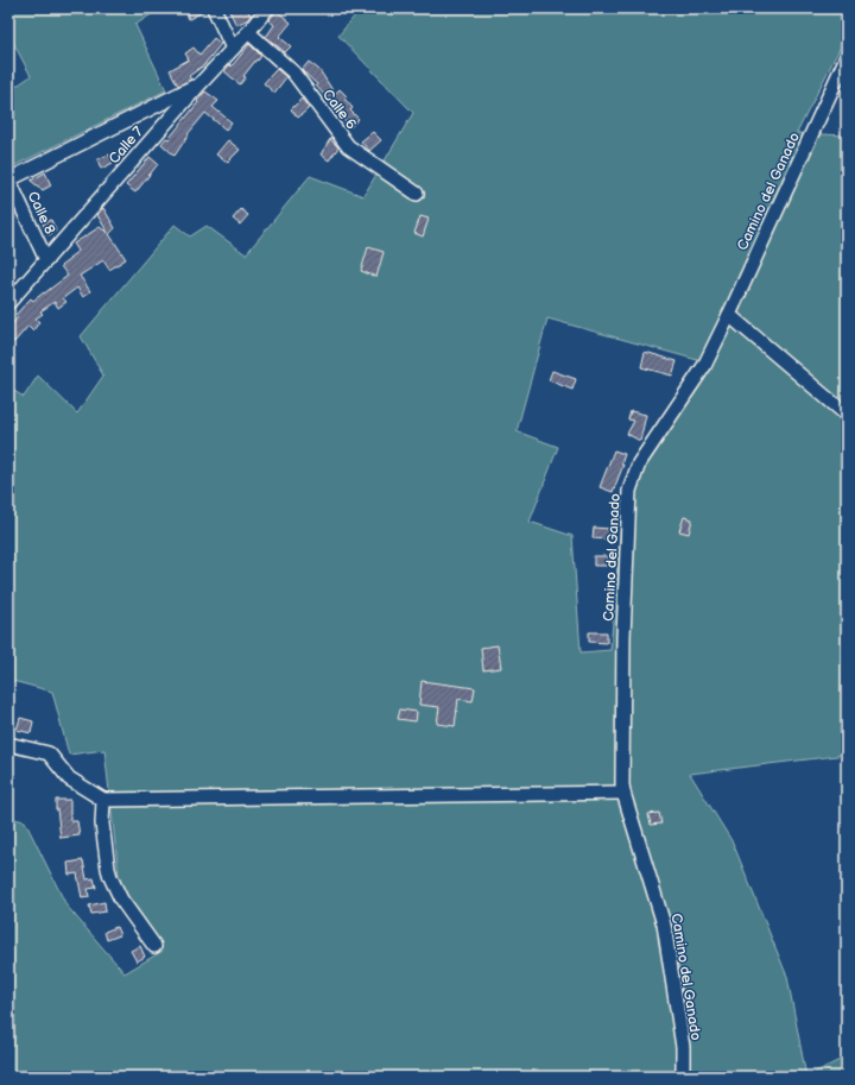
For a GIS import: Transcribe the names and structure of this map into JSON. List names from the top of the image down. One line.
{"streets":{"street":["Calle 6","Calle 7","Camino del Ganado","Calle 8"]},"crossings":[["Calle 6","Calle 7"],["Calle 7","Calle 8"]]}
